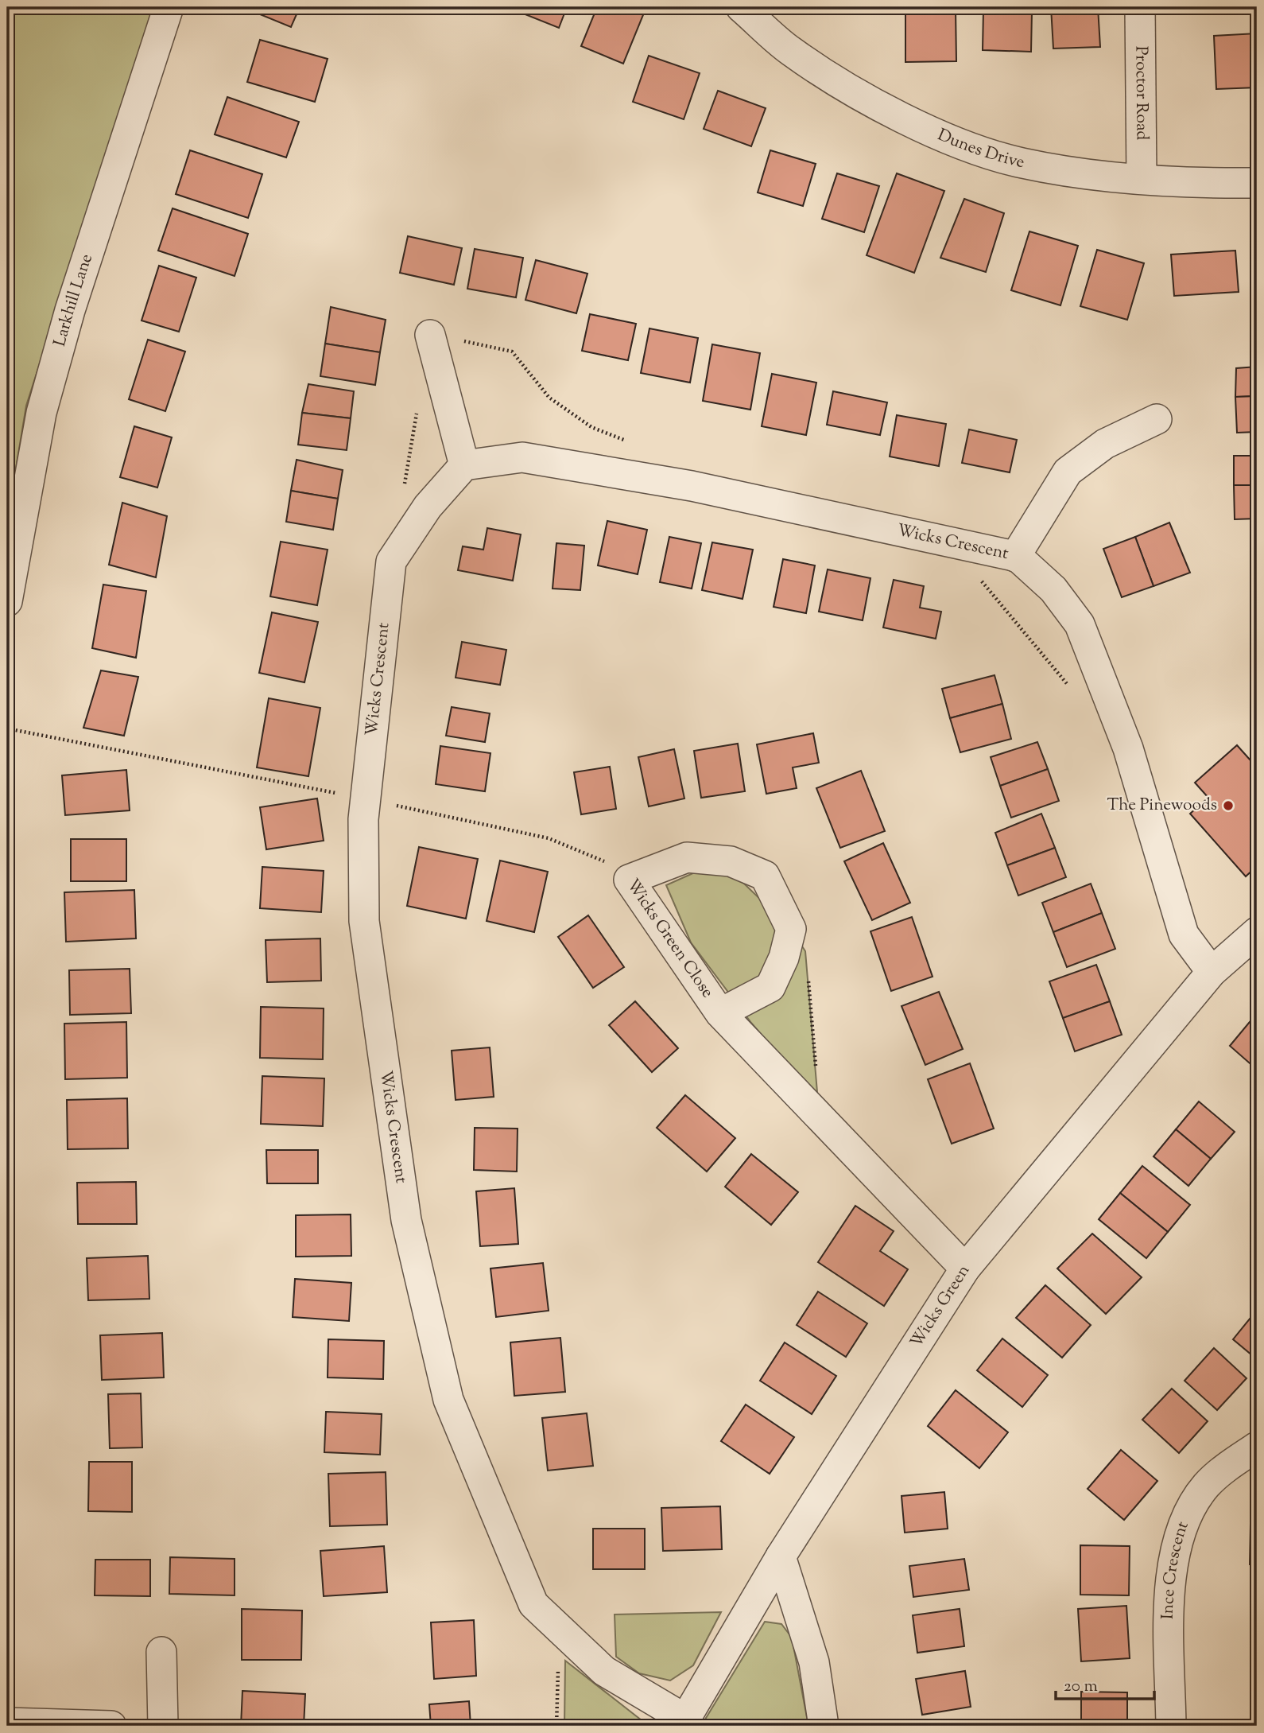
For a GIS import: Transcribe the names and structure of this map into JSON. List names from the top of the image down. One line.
{"streets":{"street":["Proctor Road","Dunes Drive","Larkhill Lane","Wicks Crescent","Wicks Green Close","Wicks Green","Ince Crescent"]},"crossings":[["Proctor Road","Dunes Drive"],["Wicks Crescent","Wicks Green"],["Wicks Green Close","Wicks Green"]],"places":["The Pinewoods"],"scale_bar":"20 m"}
